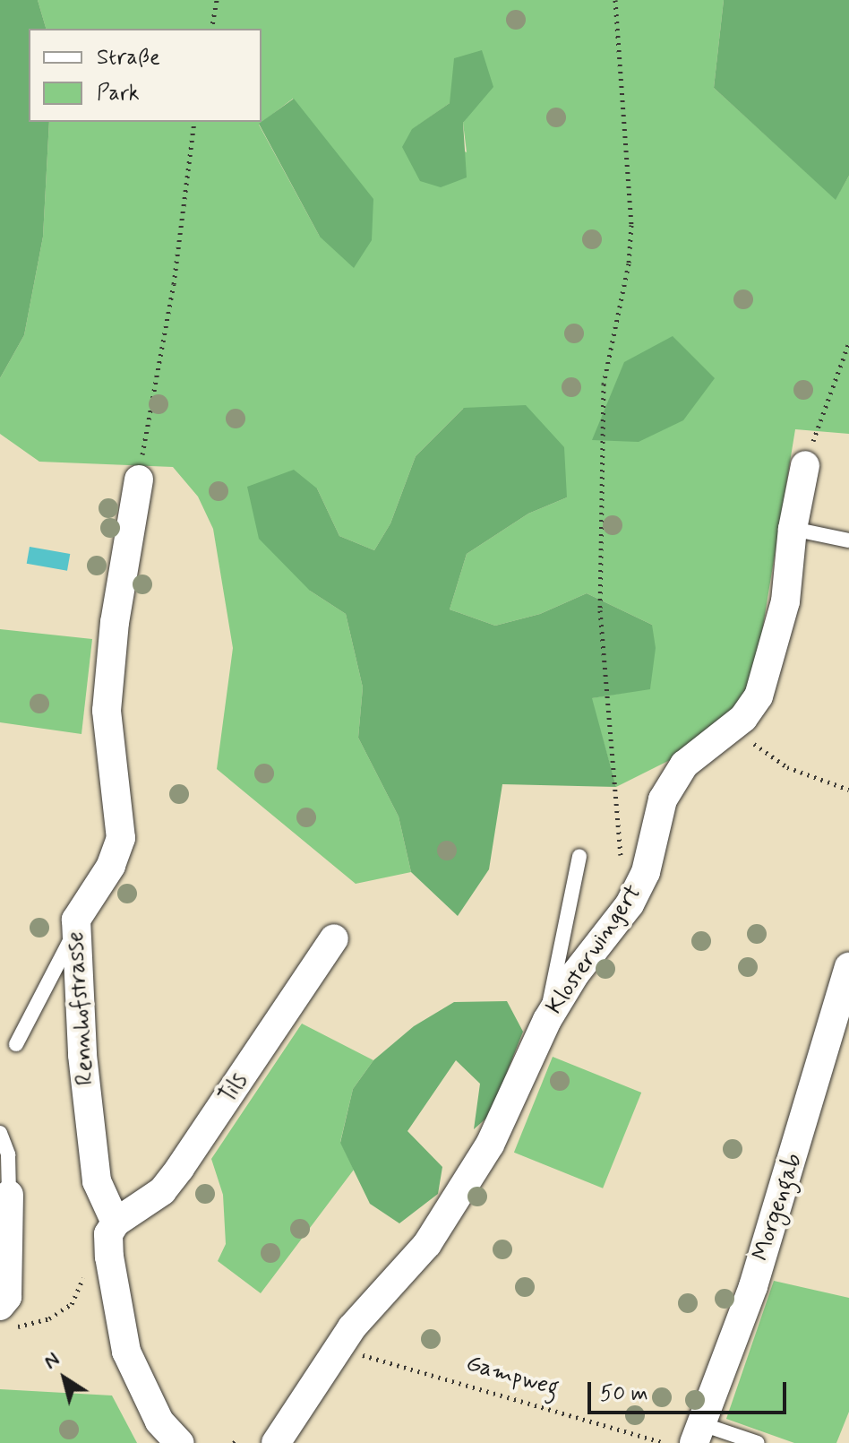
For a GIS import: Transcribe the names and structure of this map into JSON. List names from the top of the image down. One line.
{"streets":{"street":["Klosterwingert","Rennhofstrasse","Tils","Morgengab"],"path":["Gampweg"]},"crossings":[["Rennhofstrasse","Tils"]],"legend":["Straße","Park"],"scale_bar":"50 m","north":"top left"}
